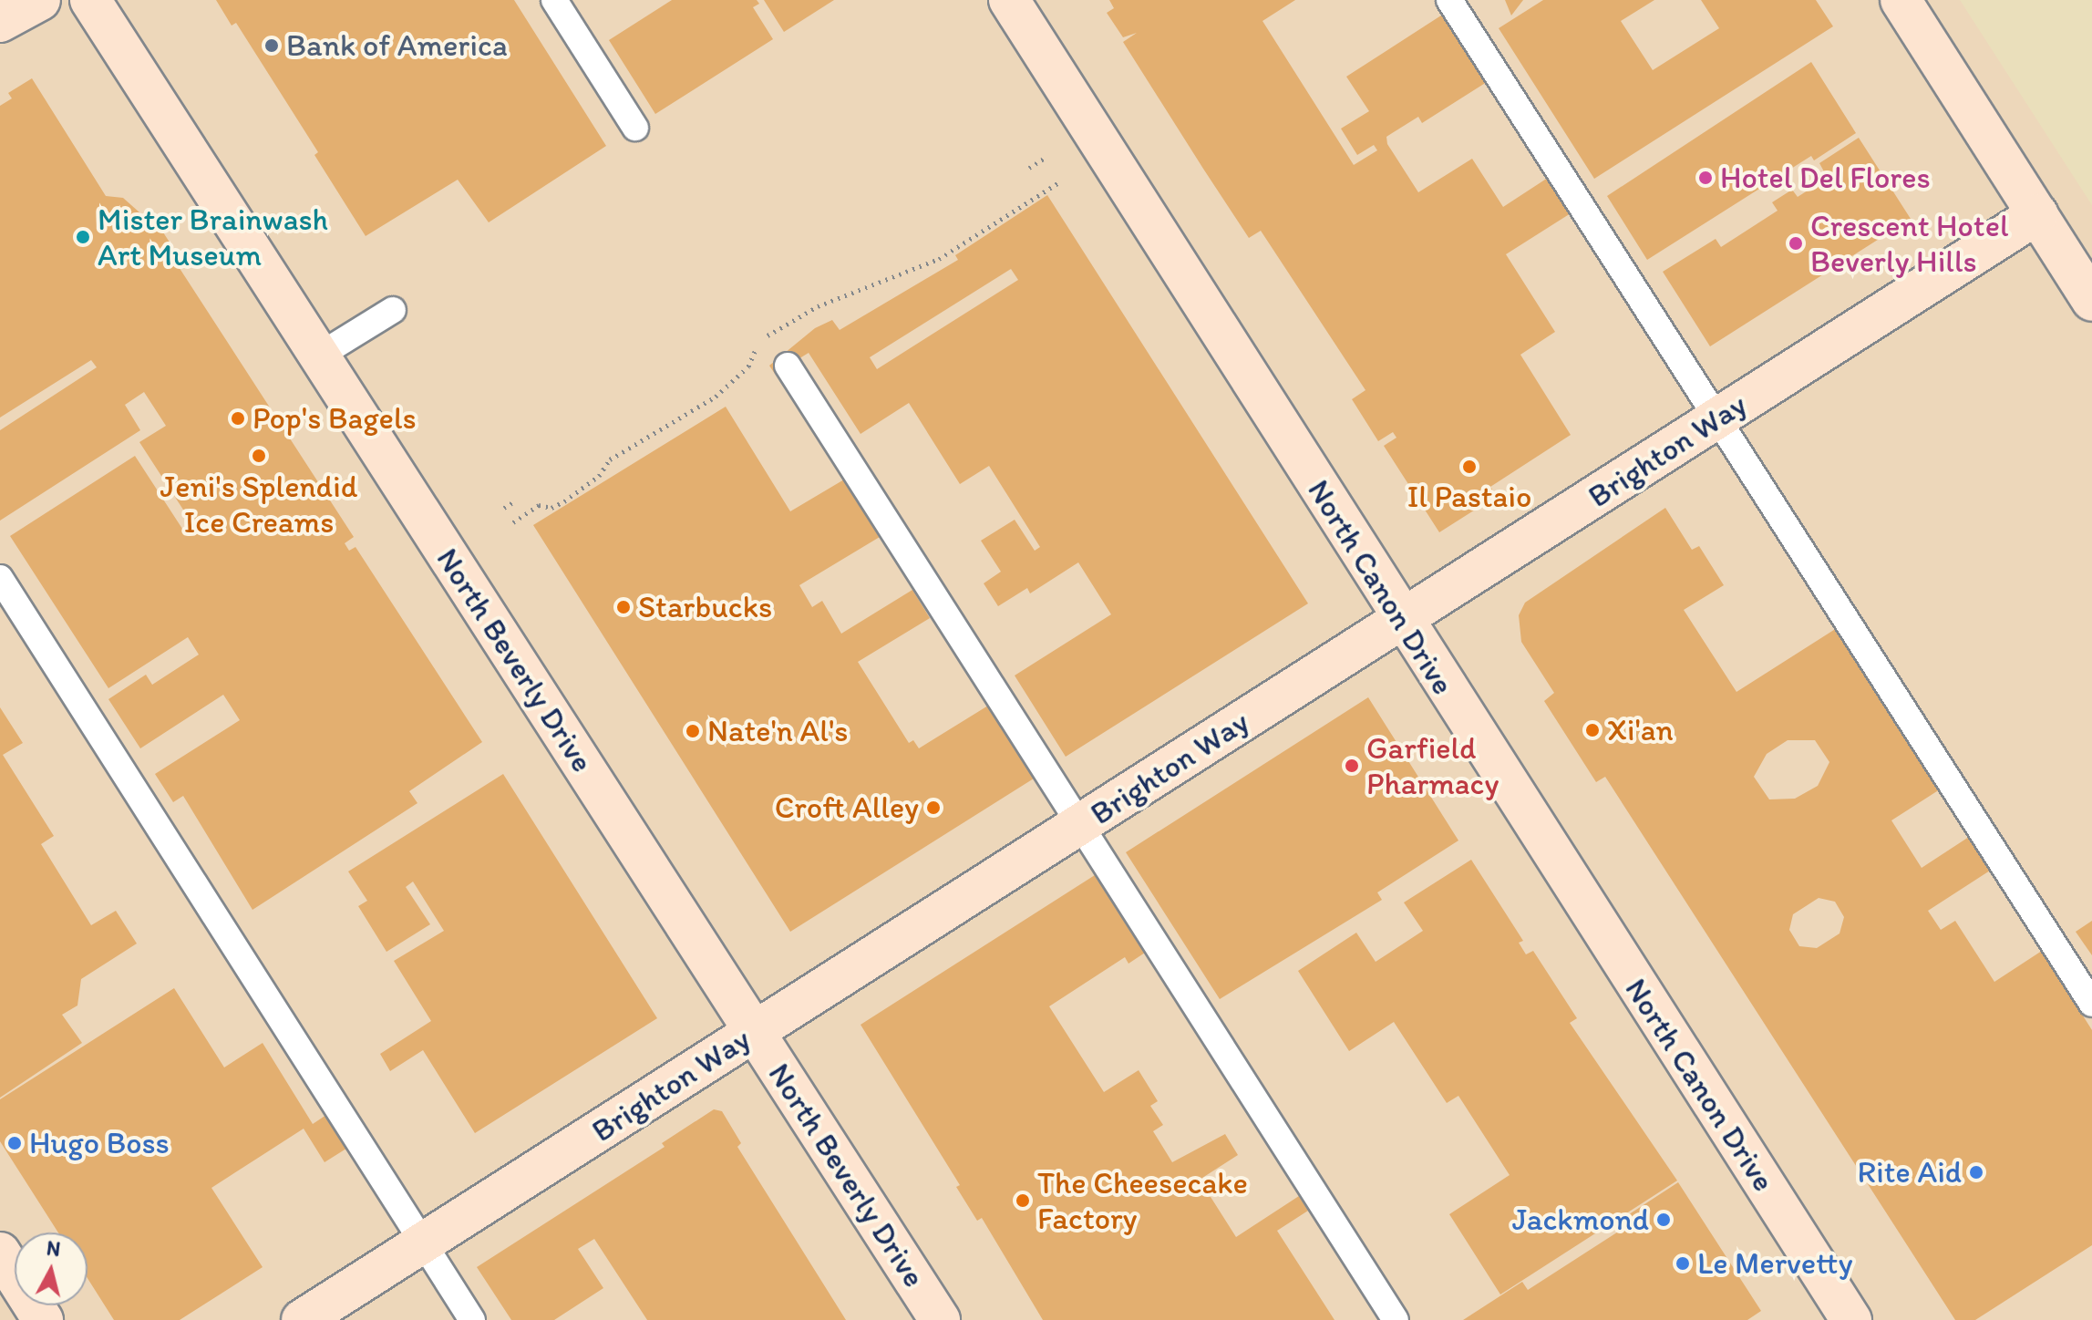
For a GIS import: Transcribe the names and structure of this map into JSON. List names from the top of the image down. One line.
{"streets":{"street":["Brighton Way","North Canon Drive","North Beverly Drive"]},"crossings":[["Brighton Way","North Canon Drive"],["Brighton Way","North Beverly Drive"]],"places":["Bank of America","Hotel Del Flores","Mister Brainwash Art Museum","Crescent Hotel Beverly Hills","Pop's Bagels","Jeni's Splendid Ice Creams","Il Pastaio","Starbucks","Xi'an","Nate'n Al's","Garfield Pharmacy","Croft Alley","Hugo Boss","Rite Aid","The Cheesecake Factory","Jackmond","Le Mervetty"],"north":"top"}
